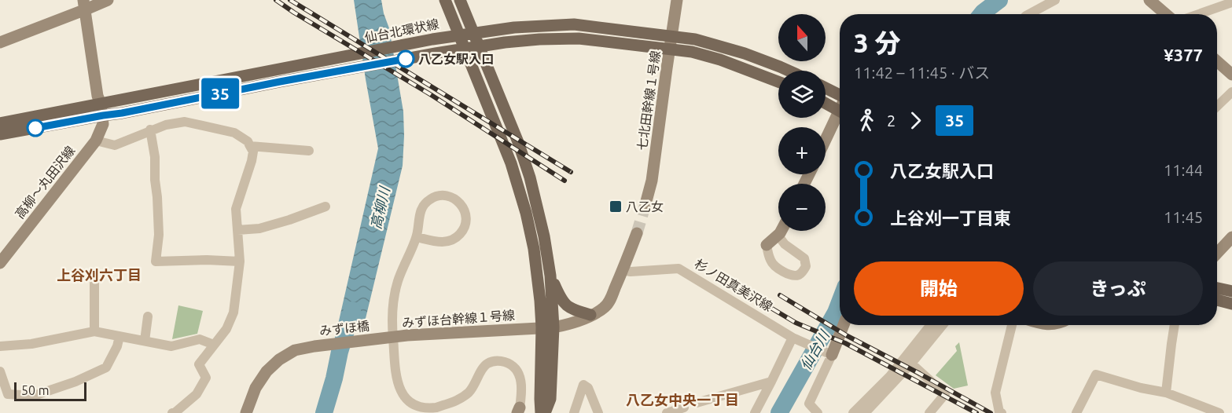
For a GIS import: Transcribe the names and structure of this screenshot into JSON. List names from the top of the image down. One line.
{"streets":{"main road":["仙台北環状線"],"street":["七北田幹線１号線","高柳～丸田沢線","杉ノ田真美沢線","みずほ台幹線１号線","みずほ橋"]},"crossings":[["仙台北環状線","七北田幹線１号線"],["仙台北環状線","高柳～丸田沢線"],["みずほ台幹線１号線","みずほ橋"]],"districts":["上谷刈六丁目","八乙女中央一丁目"],"water":["高柳川","仙台川"],"places":{"other":["八乙女駅入口"],"transit":["八乙女"]},"lines":["bus line 35"],"scale_bar":"50 m","north":"top","page":{"on_map":"35","map_buttons":["+","−"],"heading":["3 分","11:42 – 11:45 · バス","¥377"],"legs":["2","35"],"list":[{"name":"八乙女駅入口","value":"11:44"},{"name":"上谷刈一丁目東","value":"11:45"}],"buttons":["開始","きっぷ"],"scale":"50 m"}}
